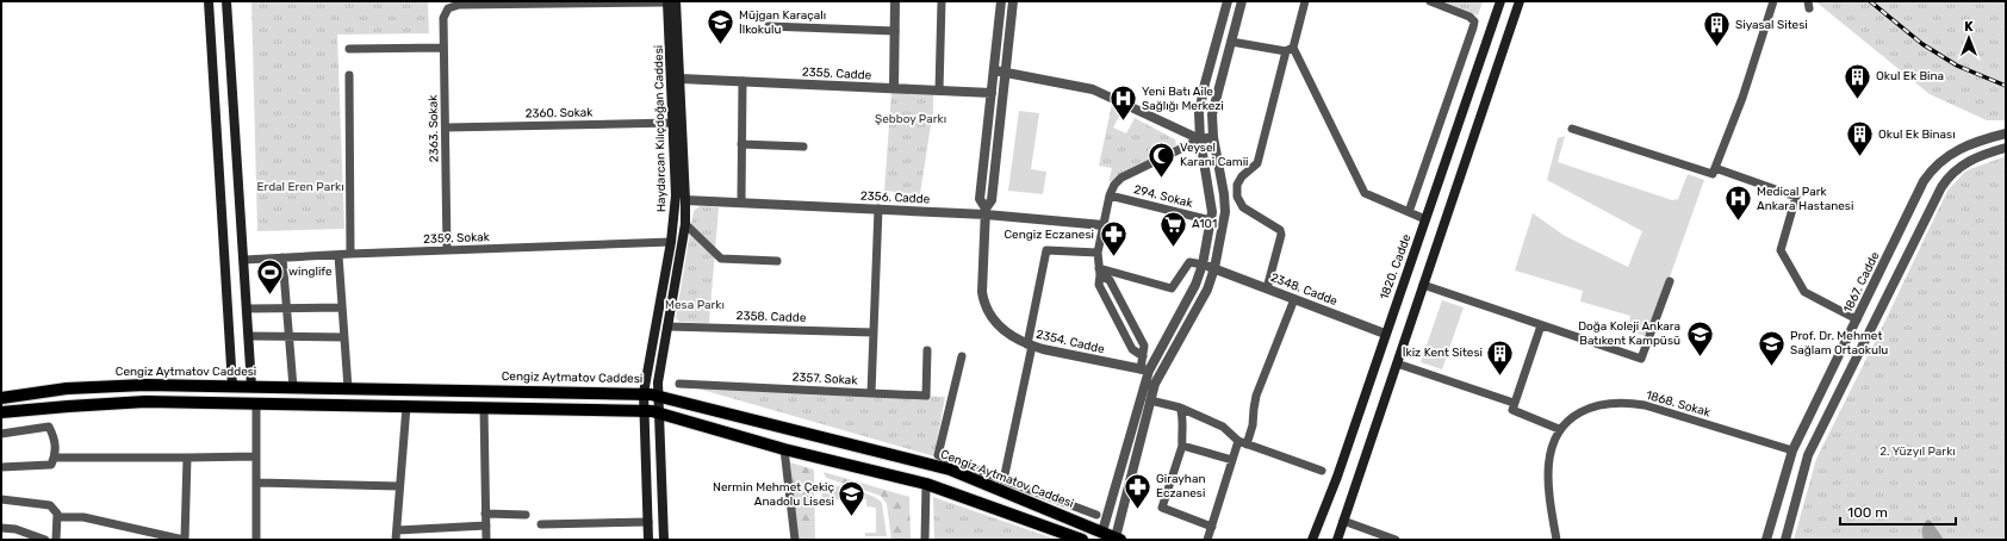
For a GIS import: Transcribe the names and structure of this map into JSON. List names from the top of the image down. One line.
{"streets":{"main road":["Haydarcan Kılıçdoğan Caddesi","1820. Cadde","Cengiz Aytmatov Caddesi"],"street":["2355. Cadde","2360. Sokak","2363. Sokak","294. Sokak","2356. Cadde","2359. Sokak","1867. Cadde","2348. Cadde","2358. Cadde","2354. Cadde","2357. Sokak","1868. Sokak"]},"crossings":[["2355. Cadde","Haydarcan Kılıçdoğan Caddesi"],["2355. Cadde","2354. Cadde"],["2360. Sokak","2363. Sokak"],["2360. Sokak","Haydarcan Kılıçdoğan Caddesi"],["2363. Sokak","Haydarcan Kılıçdoğan Caddesi"],["2363. Sokak","2359. Sokak"],["Haydarcan Kılıçdoğan Caddesi","2356. Cadde"],["Haydarcan Kılıçdoğan Caddesi","2359. Sokak"],["Haydarcan Kılıçdoğan Caddesi","2358. Cadde"],["Haydarcan Kılıçdoğan Caddesi","Cengiz Aytmatov Caddesi"],["294. Sokak","2356. Cadde"],["2356. Cadde","2354. Cadde"],["2356. Cadde","2357. Sokak"],["1820. Cadde","2348. Cadde"],["1867. Cadde","1868. Sokak"],["2358. Cadde","2357. Sokak"]],"parks":["Şebboy Parkı","Erdal Eren Parkı","Mesa Parkı","2. Yüzyıl Parkı"],"places":{"school or university":["Müjgan Karaçalı İlkokulu","Doğa Koleji Ankara Batıkent Kampüsü","Prof. Dr. Mehmet Sağlam Ortaokulu","Nermin Mehmet Çekiç Anadolu Lisesi"],"building":["Siyasal Sitesi","Okul Ek Bina","Okul Ek Binası","İkiz Kent Sitesi"],"hospital":["Yeni Batı Aile Sağlığı Merkezi","Medical Park Ankara Hastanesi"],"mosque":["Veysel Karani Camii"],"supermarket":["A101"],"pharmacy":["Cengiz Eczanesi","Girayhan Eczanesi"],"sports":["winglife"]},"scale_bar":"100 m","north":"top"}
